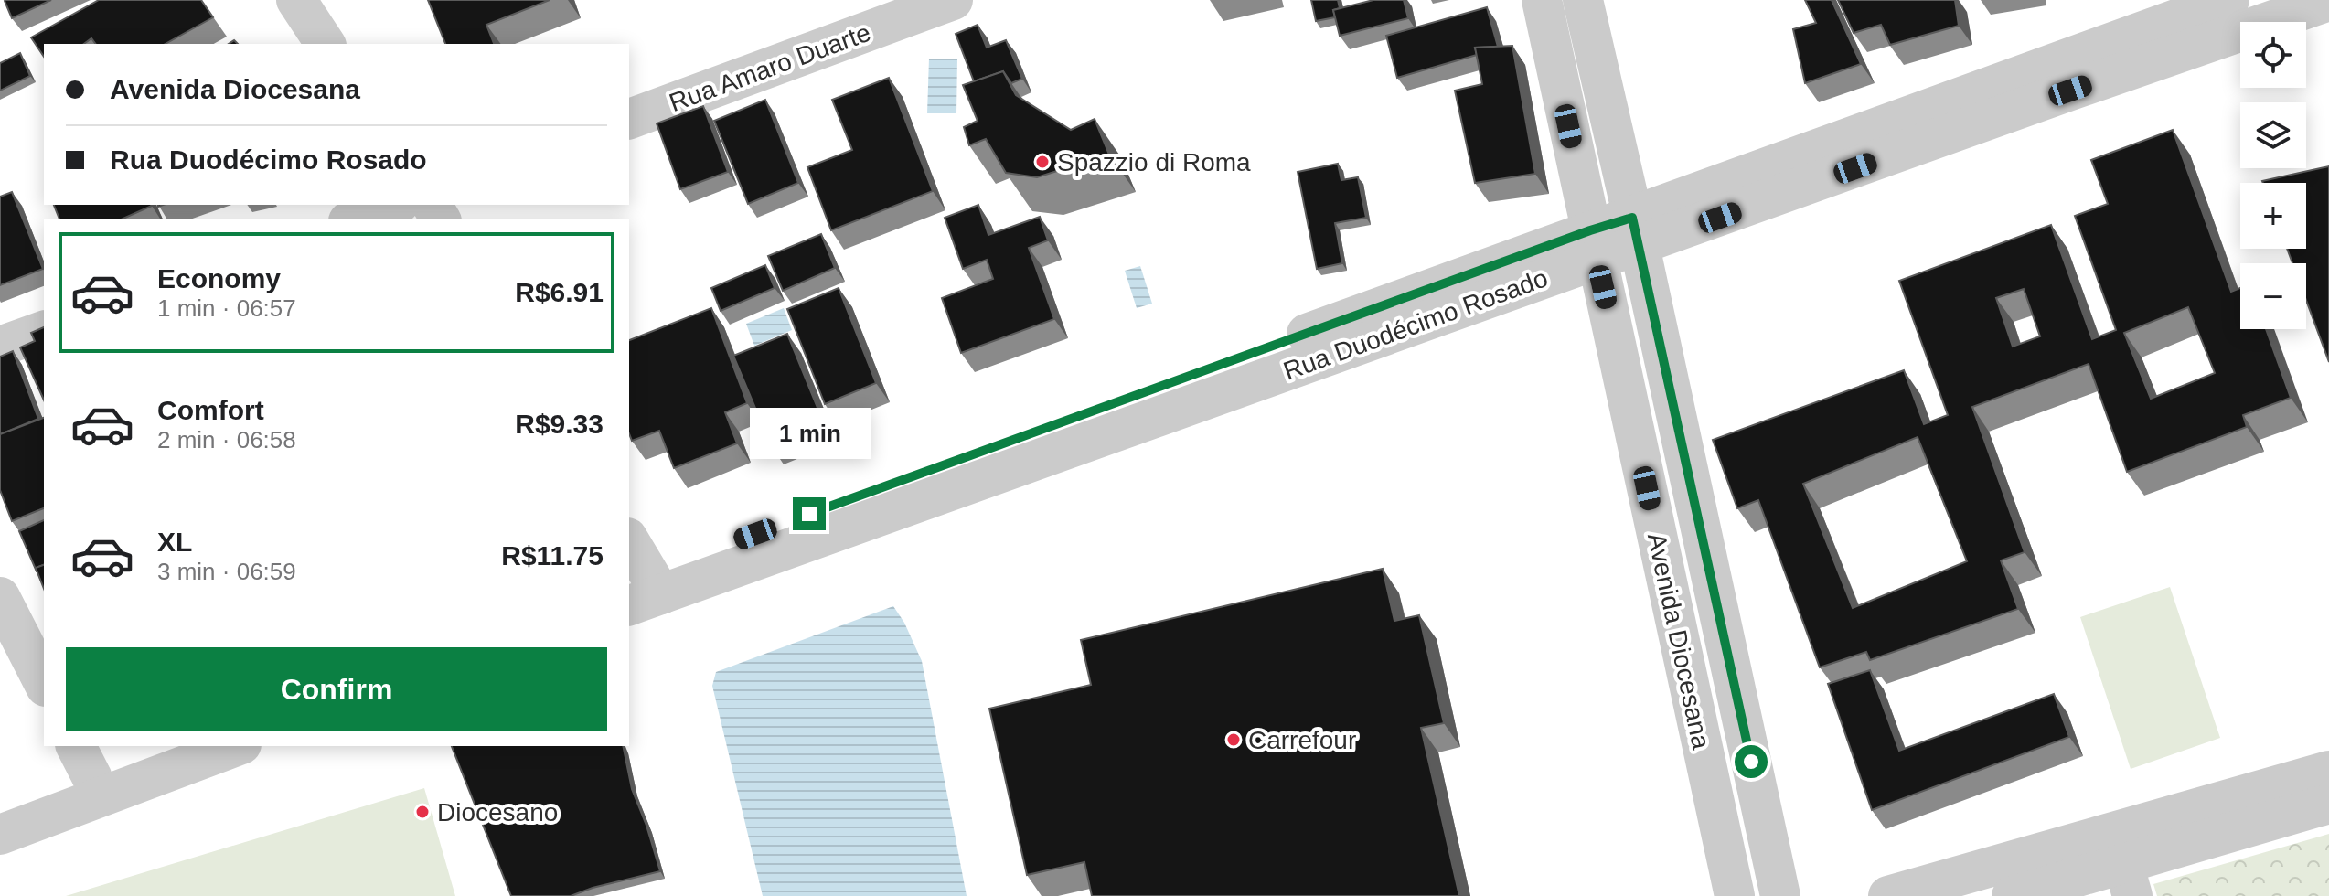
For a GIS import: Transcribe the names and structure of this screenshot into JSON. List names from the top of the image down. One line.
{"streets":{"street":["Rua Amaro Duarte","Rua Duodécimo Rosado","Avenida Diocesana"]},"crossings":[["Rua Duodécimo Rosado","Avenida Diocesana"]],"places":["Spazzio di Roma","Carrefour","Diocesano"],"page":{"map_buttons":["+","−"],"banner":["Avenida Diocesana","Rua Duodécimo Rosado"],"list":[{"name":"Economy","note":"1 min · 06:57","value":"R$6.91"},{"name":"Comfort","note":"2 min · 06:58","value":"R$9.33"},{"name":"XL","note":"3 min · 06:59","value":"R$11.75"}],"bubble":"1 min","buttons":"Confirm"}}
